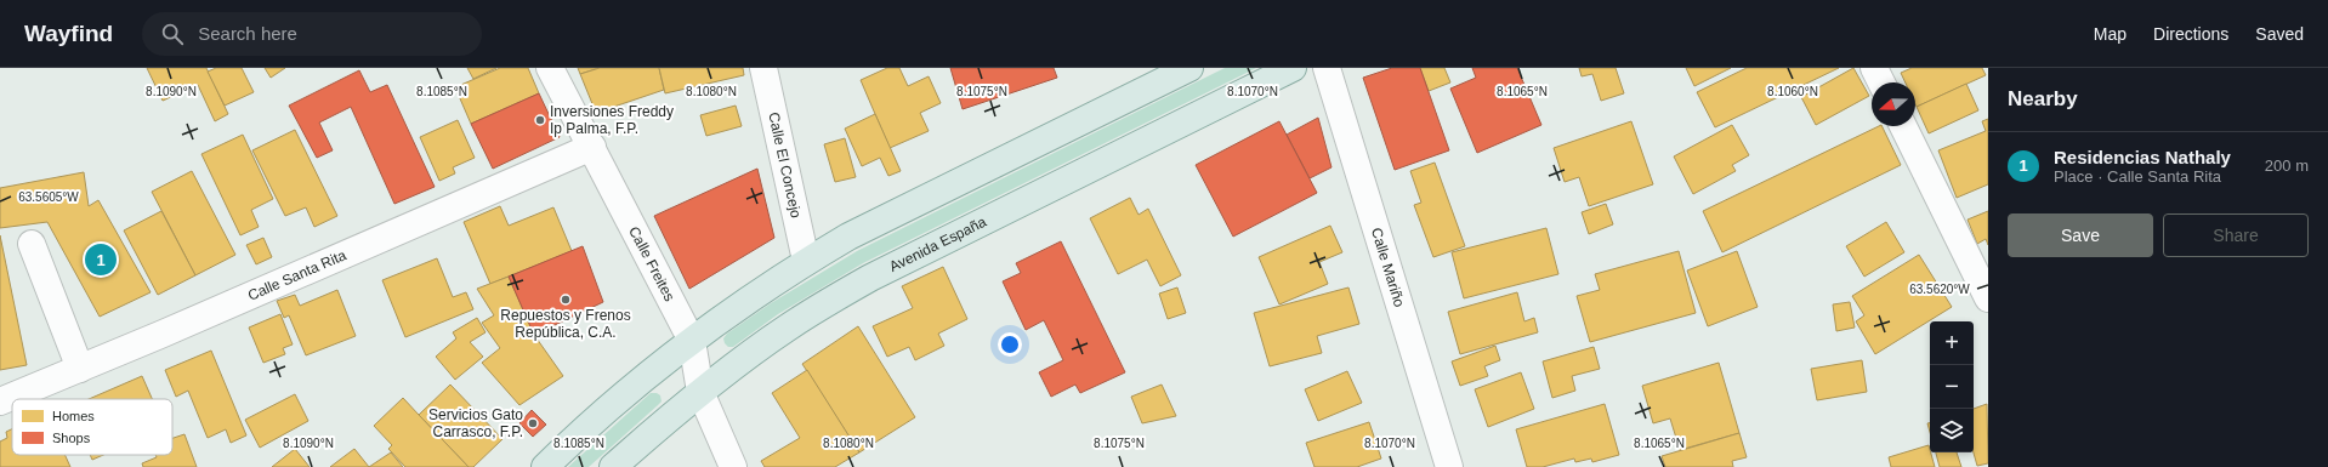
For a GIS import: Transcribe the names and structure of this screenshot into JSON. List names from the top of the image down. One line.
{"streets":{"main road":["Avenida España"],"street":["Calle El Concejo","Calle Freites","Calle Mariño","Calle Santa Rita"]},"crossings":[["Avenida España","Calle Freites"],["Calle Freites","Calle Santa Rita"]],"places":["Inversiones Freddy Ip Palma, F.P.","Repuestos y Frenos República, C.A.","Servicios Gato Carrasco, F.P."],"legend":["Homes","Shops"],"north":"left","page":{"header":"Wayfind","search":"Search here","nav":["Map","Directions","Saved"],"heading":"Nearby","list":[{"mark":"1","name":"Residencias Nathaly","note":"Place · Calle Santa Rita","value":"200 m"}],"buttons":["Save","Share"],"pins":"1","map_buttons":["+","−"]},"coordinates":["8.1090°N","8.1085°N","8.1080°N","8.1075°N","8.1070°N","8.1065°N","8.1060°N","63.5605°W","63.5620°W"]}
